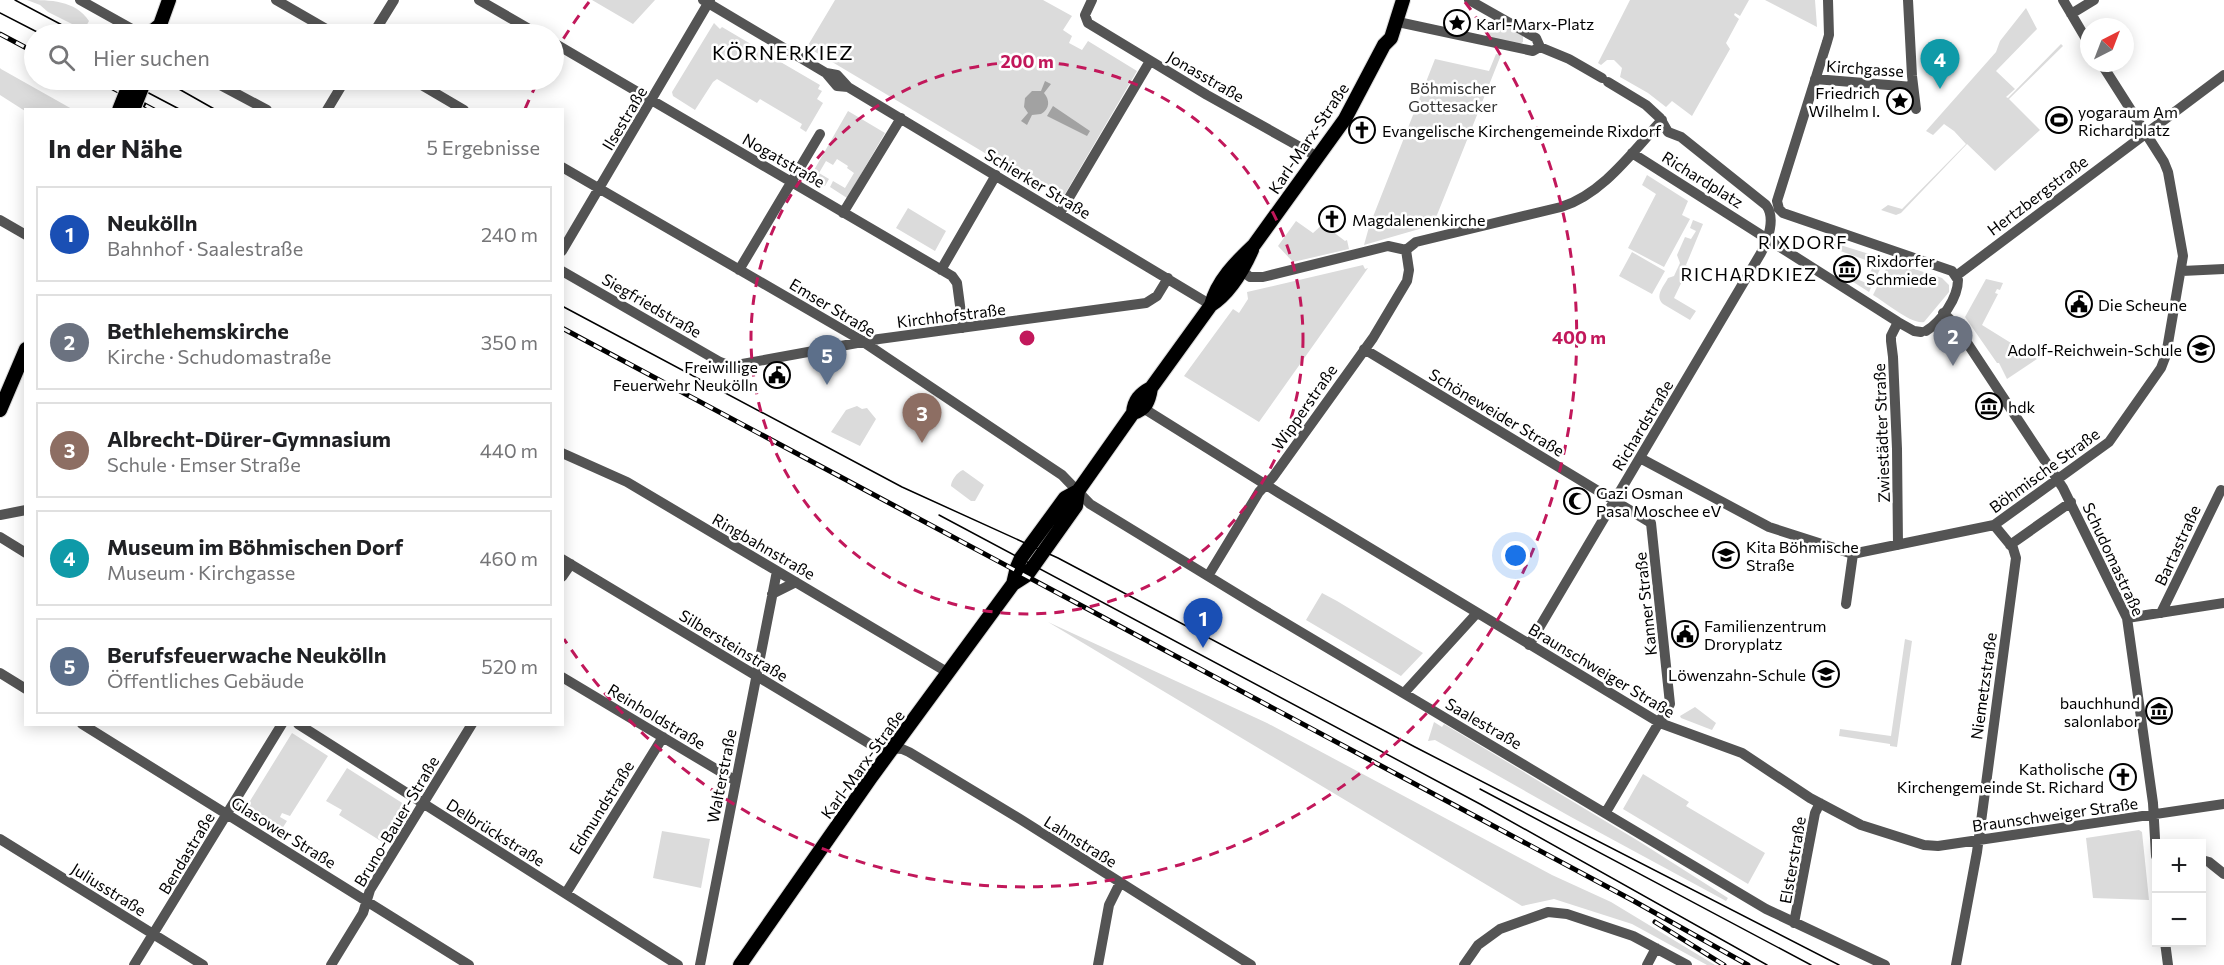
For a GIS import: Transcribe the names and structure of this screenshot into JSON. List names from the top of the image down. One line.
{"streets":{"main road":["Karl-Marx-Straße"],"street":["Kirchgasse","Jonasstraße","Ilsestraße","Nogatstraße","Richardplatz","Schierker Straße","Hertzbergstraße","Siegfriedstraße","Emser Straße","Kirchhofstraße","Wipperstraße","Schöneweider Straße","Richardstraße","Zwiestädter Straße","Böhmische Straße","Bartastraße","Ringbahnstraße","Schudomastraße","Kanner Straße","Silbersteinstraße","Braunschweiger Straße","Niemetzstraße","Reinholdstraße","Saalestraße","Walterstraße","Edmundstraße","Bruno-Bauer-Straße","Glasower Straße","Delbrückstraße","Lahnstraße","Bendastraße","Elsterstraße","Juliusstraße"]},"crossings":[["Jonasstraße","Karl-Marx-Straße"],["Ilsestraße","Nogatstraße"],["Ilsestraße","Schierker Straße"],["Ilsestraße","Emser Straße"],["Karl-Marx-Straße","Schierker Straße"],["Karl-Marx-Straße","Emser Straße"],["Karl-Marx-Straße","Ringbahnstraße"],["Karl-Marx-Straße","Silbersteinstraße"],["Karl-Marx-Straße","Braunschweiger Straße"],["Karl-Marx-Straße","Saalestraße"],["Karl-Marx-Straße","Lahnstraße"],["Nogatstraße","Kirchhofstraße"],["Richardplatz","Hertzbergstraße"],["Richardplatz","Richardstraße"],["Richardplatz","Zwiestädter Straße"],["Richardplatz","Schudomastraße"],["Schierker Straße","Kirchhofstraße"],["Hertzbergstraße","Böhmische Straße"],["Siegfriedstraße","Kirchhofstraße"],["Emser Straße","Kirchhofstraße"],["Emser Straße","Saalestraße"],["Wipperstraße","Schöneweider Straße"],["Wipperstraße","Braunschweiger Straße"],["Wipperstraße","Saalestraße"],["Schöneweider Straße","Richardstraße"],["Schöneweider Straße","Kanner Straße"],["Richardstraße","Böhmische Straße"],["Richardstraße","Kanner Straße"],["Richardstraße","Braunschweiger Straße"],["Zwiestädter Straße","Böhmische Straße"],["Böhmische Straße","Schudomastraße"],["Ringbahnstraße","Walterstraße"],["Schudomastraße","Braunschweiger Straße"],["Kanner Straße","Braunschweiger Straße"],["Kanner Straße","Saalestraße"],["Silbersteinstraße","Walterstraße"],["Silbersteinstraße","Lahnstraße"],["Braunschweiger Straße","Niemetzstraße"],["Braunschweiger Straße","Elsterstraße"],["Reinholdstraße","Walterstraße"],["Reinholdstraße","Edmundstraße"],["Saalestraße","Elsterstraße"],["Edmundstraße","Delbrückstraße"],["Bruno-Bauer-Straße","Glasower Straße"],["Bruno-Bauer-Straße","Delbrückstraße"],["Glasower Straße","Bendastraße"],["Bendastraße","Juliusstraße"]],"districts":["KÖRNERKIEZ","RIXDORF","RICHARDKIEZ"],"parks":["Böhmischer Gottesacker"],"places":{"place":["Karl-Marx-Platz","Friedrich Wilhelm I."],"sports":["yogaraum Am Richardplatz"],"church":["Evangelische Kirchengemeinde Rixdorf","Magdalenenkirche","Katholische Kirchengemeinde St. Richard"],"museum":["Rixdorfer Schmiede","hdk","bauchhund salonlabor"],"public building":["Die Scheune","Freiwillige Feuerwehr Neukölln","Familienzentrum Droryplatz"],"school or university":["Adolf-Reichwein-Schule","Kita Böhmische Straße","Löwenzahn-Schule"],"mosque":["Gazi Osman Pasa Moschee eV"]},"north":"top right","page":{"search":"Hier suchen","pins":["4","2","5","3","1"],"heading":["In der Nähe","5 Ergebnisse"],"list":[{"mark":"1","name":"Neukölln","note":"Bahnhof · Saalestraße","value":"240 m"},{"mark":"2","name":"Bethlehemskirche","note":"Kirche · Schudomastraße","value":"350 m"},{"mark":"3","name":"Albrecht-Dürer-Gymnasium","note":"Schule · Emser Straße","value":"440 m"},{"mark":"4","name":"Museum im Böhmischen Dorf","note":"Museum · Kirchgasse","value":"460 m"},{"mark":"5","name":"Berufsfeuerwache Neukölln","note":"Öffentliches Gebäude","value":"520 m"}],"map_buttons":["+","−"]},"rings":["200 m","400 m"]}
